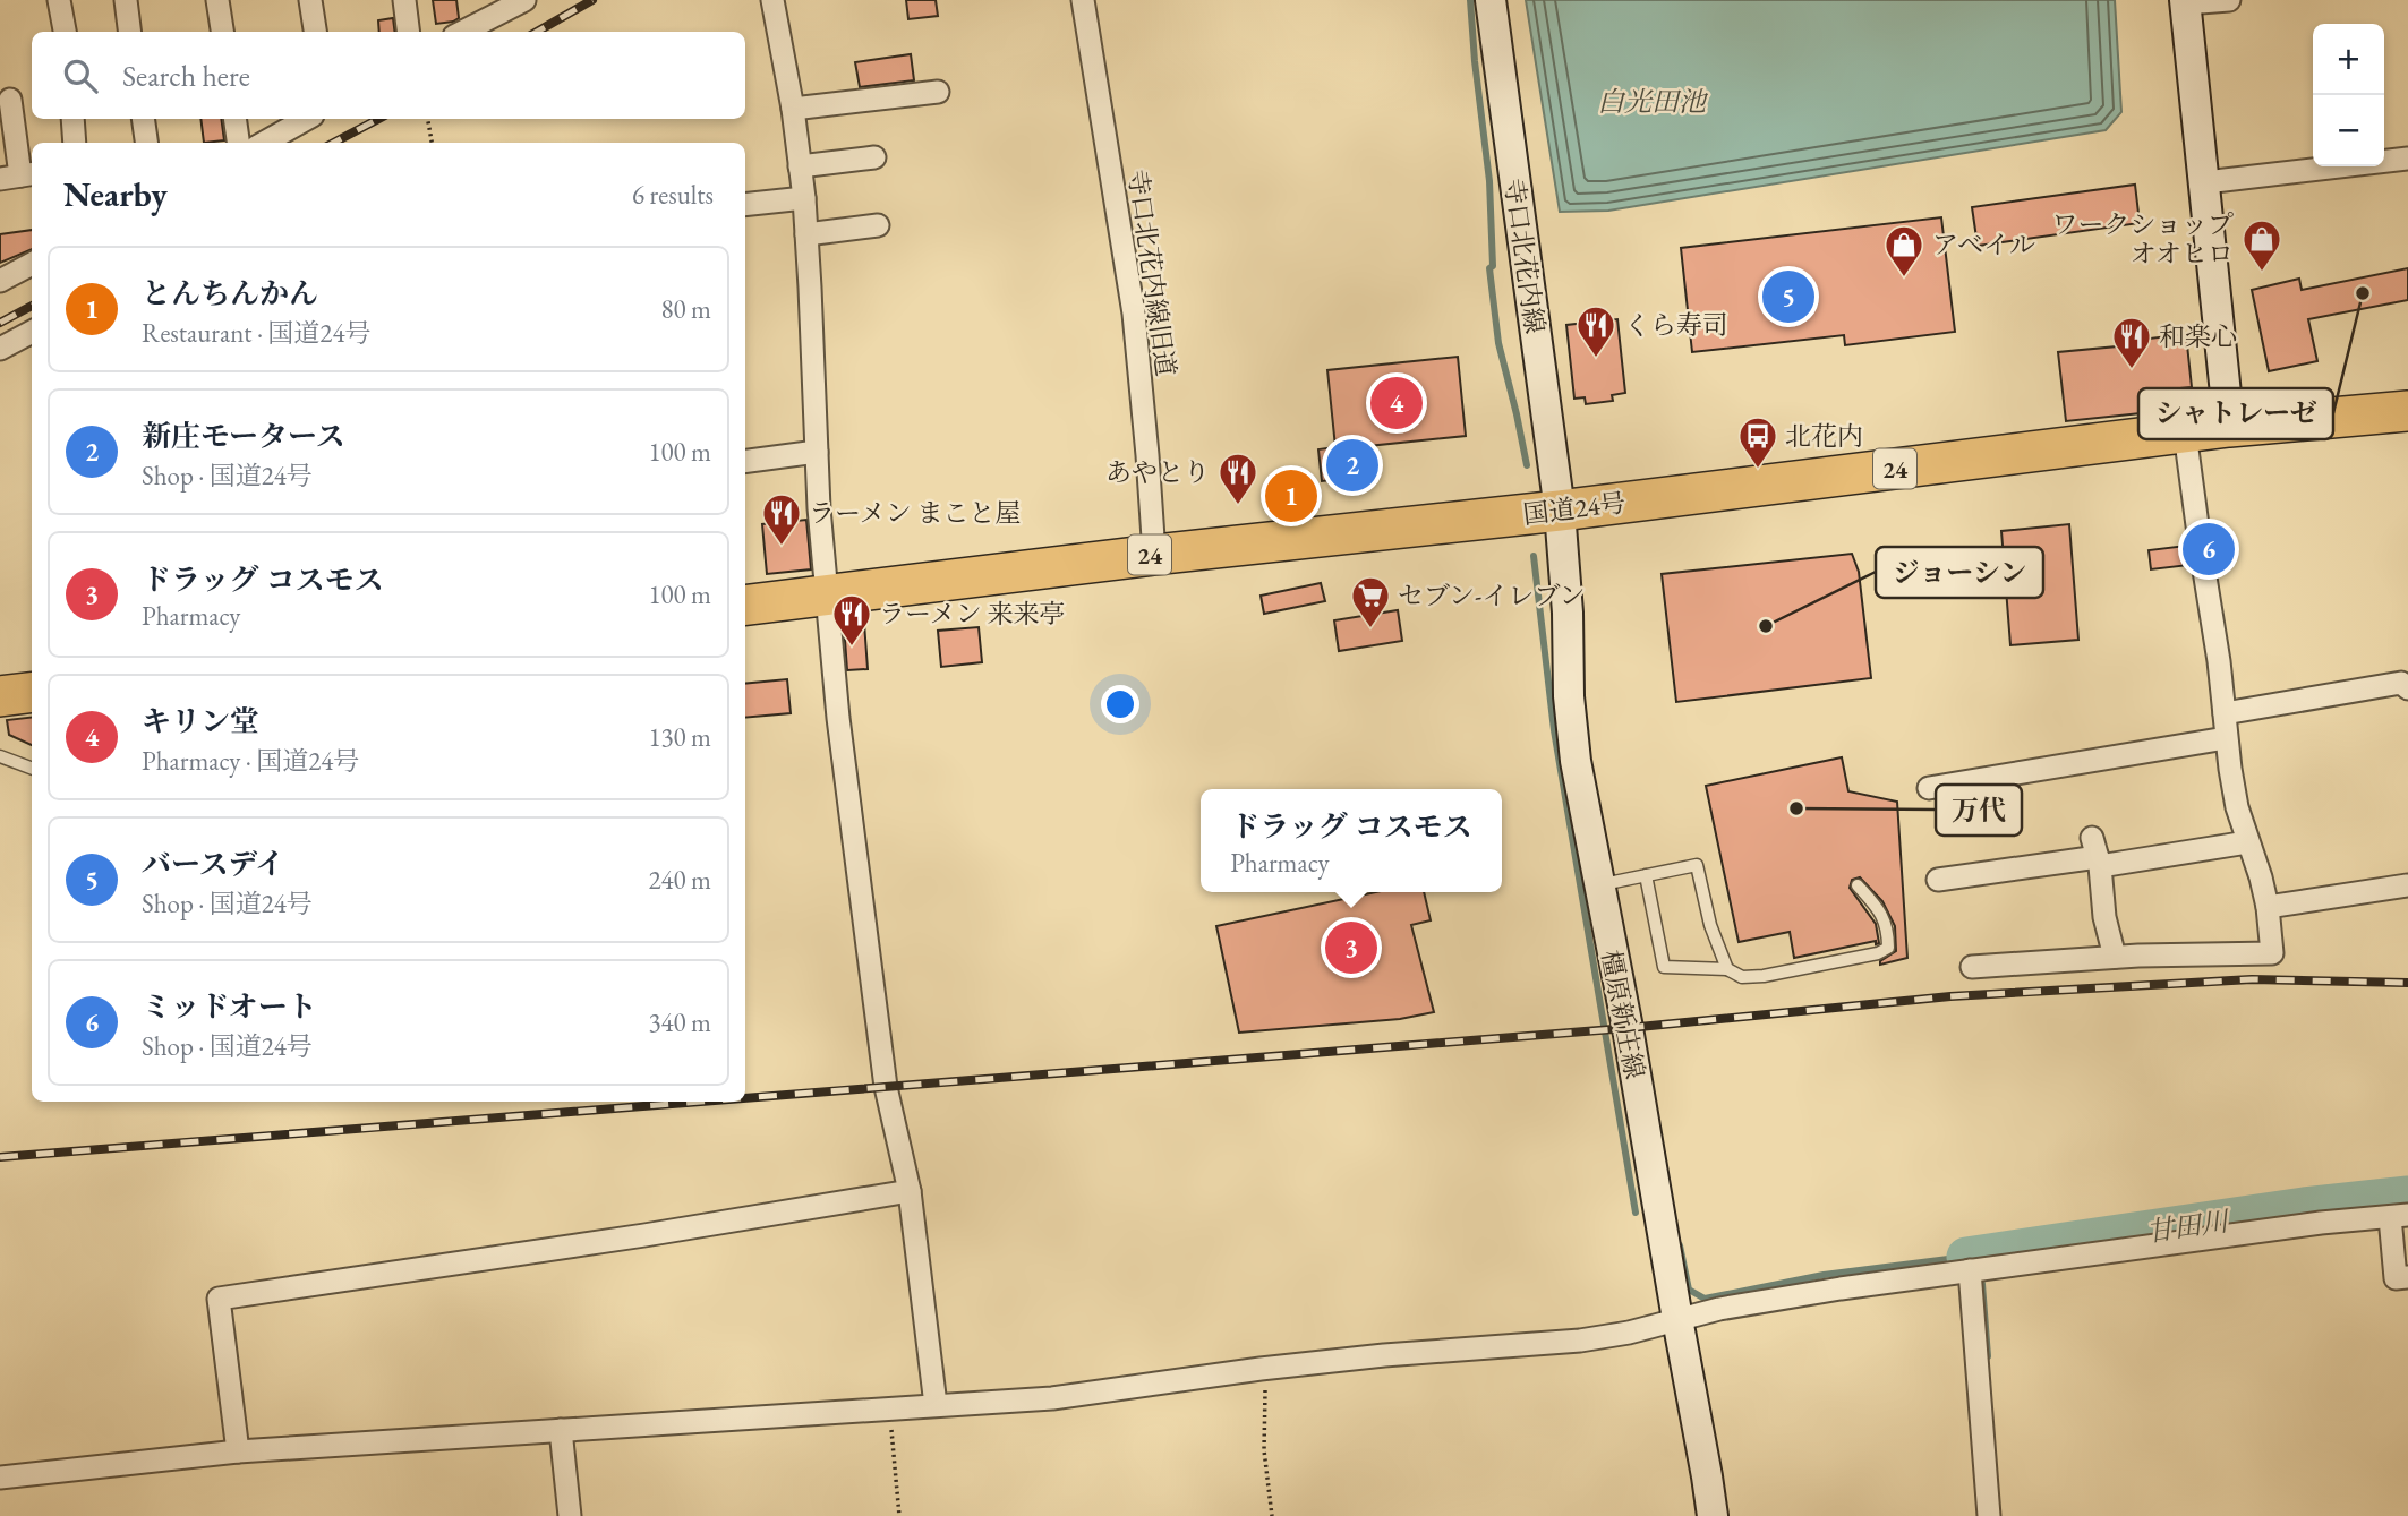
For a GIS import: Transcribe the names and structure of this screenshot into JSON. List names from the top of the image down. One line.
{"streets":{"highway":["24","国道24号"],"main road":["寺口北花内線","橿原新庄線"],"street":["寺口北花内線旧道"]},"crossings":[["寺口北花内線","国道24号"],["寺口北花内線","橿原新庄線"],["寺口北花内線旧道","国道24号"],["国道24号","橿原新庄線"]],"water":["白光田池","甘田川"],"places":{"shop":["ワークショップ オオヒロ","アベイル"],"other":["シャトレーゼ","ジョーシン","万代"],"restaurant":["くら寿司","和楽心","あやとり","ラーメン まこと屋","ラーメン 来来亭"],"bus stop":["北花内"],"supermarket":["セブン-イレブン"]},"page":{"map_buttons":["+","−"],"search":"Search here","heading":["Nearby","6 results"],"list":[{"mark":"1","name":"とんちんかん","note":"Restaurant · 国道24号","value":"80 m"},{"mark":"2","name":"新庄モータース","note":"Shop · 国道24号","value":"100 m"},{"mark":"3","name":"ドラッグ コスモス","note":"Pharmacy","value":"100 m"},{"mark":"4","name":"キリン堂","note":"Pharmacy · 国道24号","value":"130 m"},{"mark":"5","name":"バースデイ","note":"Shop · 国道24号","value":"240 m"},{"mark":"6","name":"ミッドオート","note":"Shop · 国道24号","value":"340 m"}],"pins":["5","4","2","1","6","3"],"popup":["ドラッグ コスモス","Pharmacy"]}}
